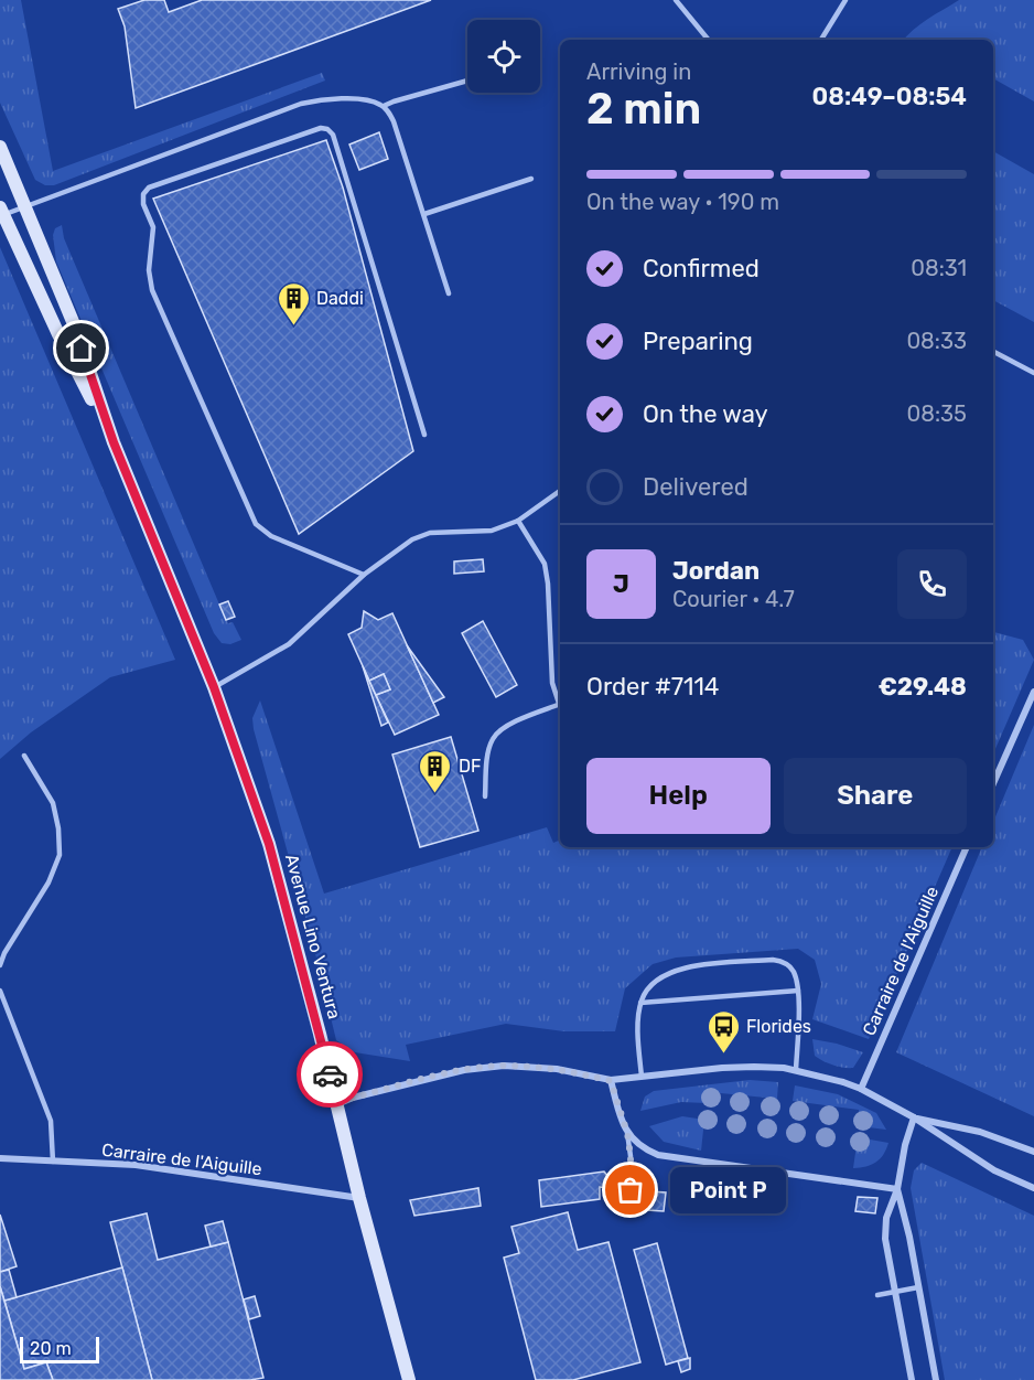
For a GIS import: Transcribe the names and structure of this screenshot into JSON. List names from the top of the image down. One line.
{"streets":{"main road":["Avenue Lino Ventura"],"street":["Carraire de l'Aiguille"]},"crossings":[["Avenue Lino Ventura","Carraire de l'Aiguille"]],"places":{"building":["Daddi","DF"],"bus stop":["Florides"],"other":["Point P"]},"scale_bar":"20 m","page":{"heading":["2 min","Arriving in","08:49–08:54"],"panel":["Jordan","Courier · 4.7","Order #7114","€29.48"],"bar":"On the way · 190 m","list":[["Confirmed","08:31"],["Preparing","08:33"],["On the way","08:35"],"Delivered"],"round":"J","buttons":["Help","Share"],"bubble":"Point P","scale":"20 m"}}
